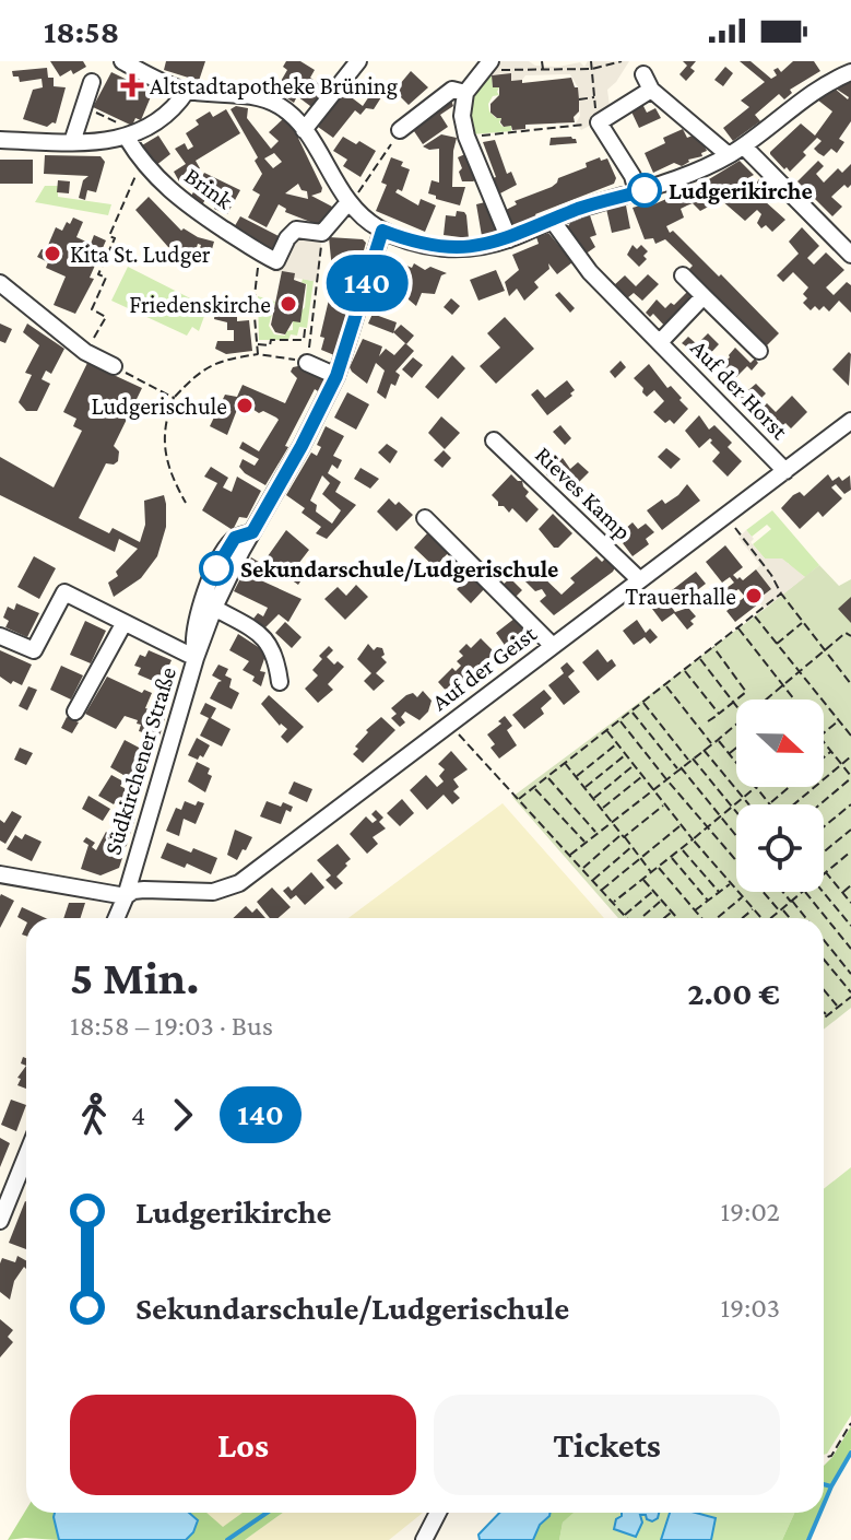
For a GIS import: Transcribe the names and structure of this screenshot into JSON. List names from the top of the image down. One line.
{"streets":{"street":["Brink","Auf der Horst","Rieves Kamp","Auf der Geist","Südkirchener Straße"]},"crossings":[["Auf der Horst","Auf der Geist"],["Rieves Kamp","Auf der Geist"],["Auf der Geist","Südkirchener Straße"]],"places":{"health":["Altstadtapotheke Brüning"],"other":["Ludgerikirche","Kita St. Ludger","Friedenskirche","Ludgerischule","Sekundarschule/Ludgerischule","Trauerhalle"]},"lines":["bus line 140"],"north":"right","page":{"status":"18:58","on_map":"140","heading":["5 Min.","18:58 – 19:03 · Bus","2.00 €"],"legs":["4","140"],"list":[{"name":"Ludgerikirche","value":"19:02"},{"name":"Sekundarschule/Ludgerischule","value":"19:03"}],"buttons":["Los","Tickets"]}}
